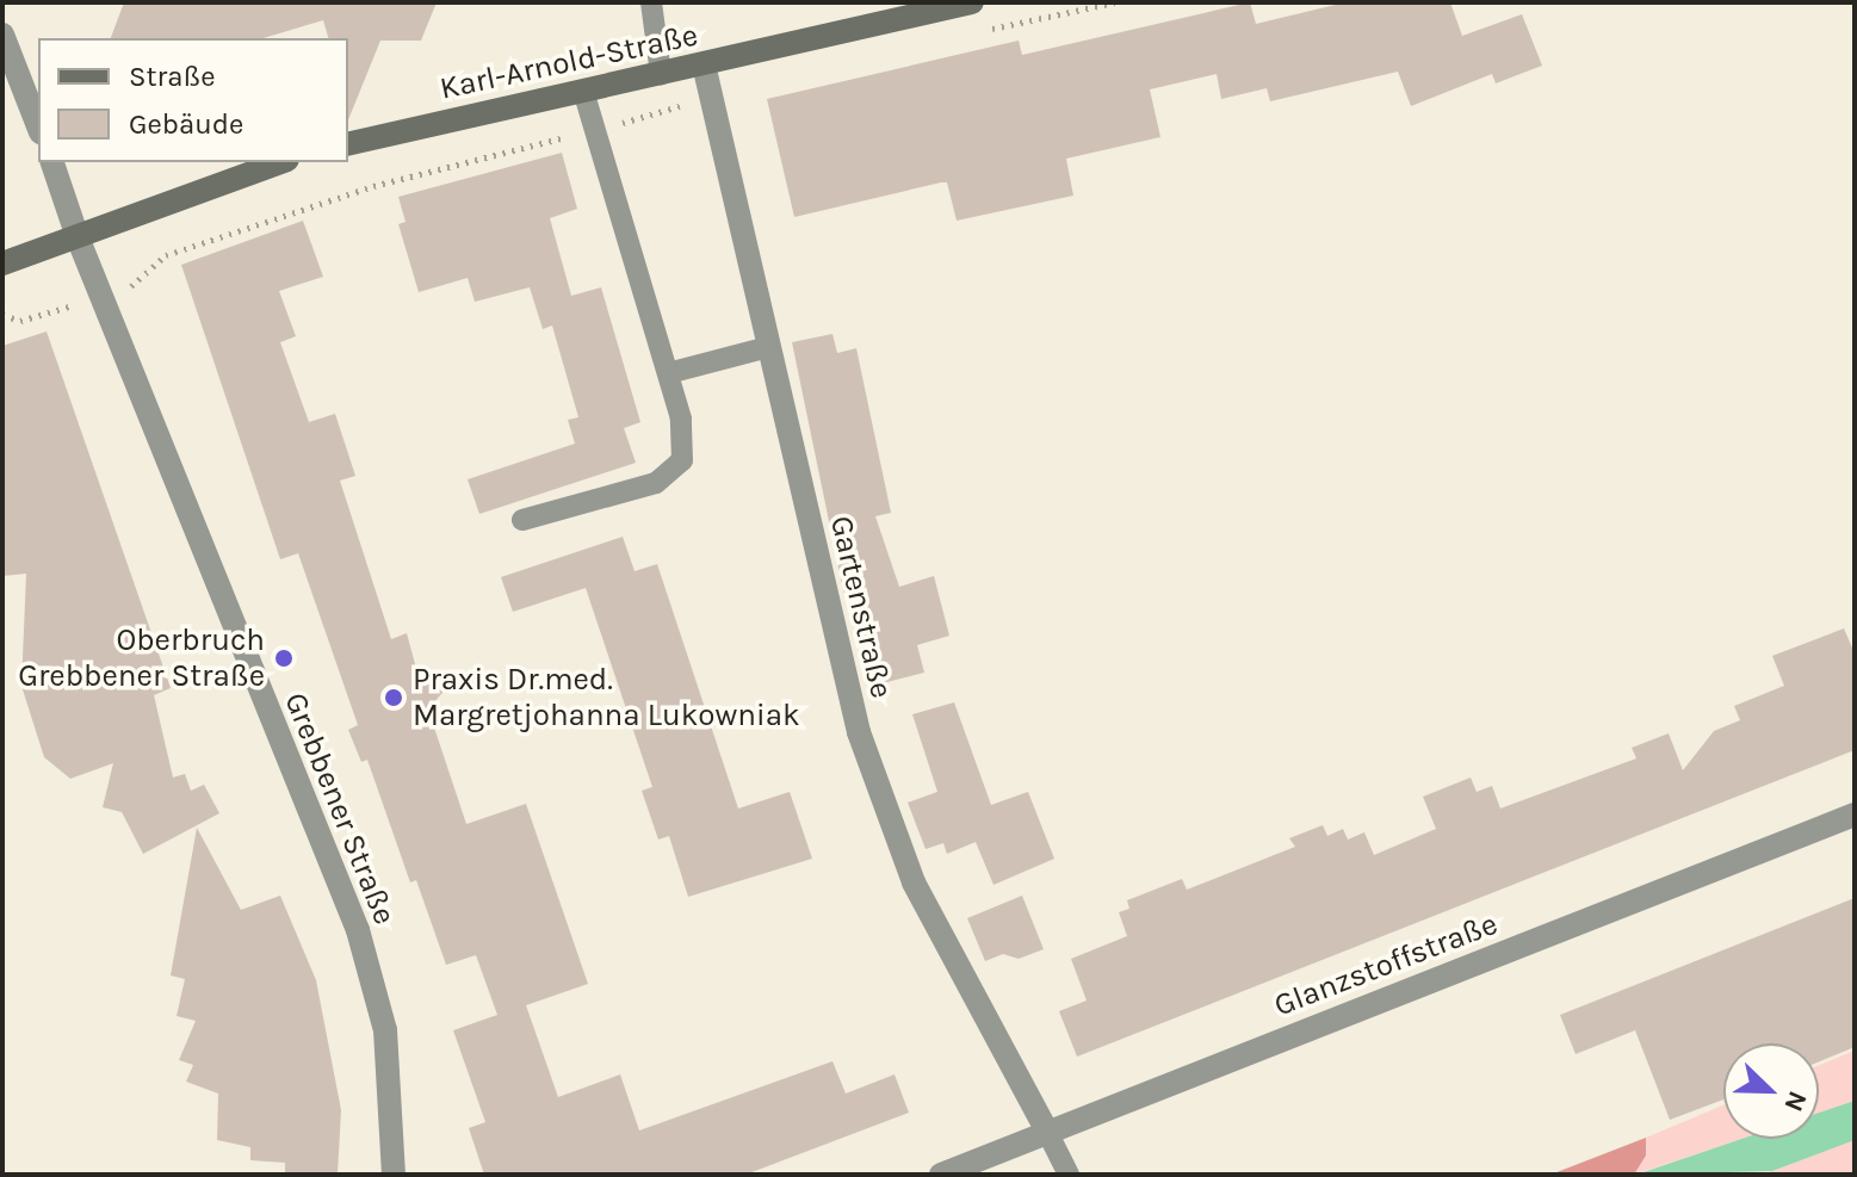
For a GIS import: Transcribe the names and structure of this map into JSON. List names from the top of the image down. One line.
{"streets":{"main road":["Karl-Arnold-Straße"],"street":["Gartenstraße","Grebbener Straße","Glanzstoffstraße"]},"crossings":[["Karl-Arnold-Straße","Gartenstraße"],["Gartenstraße","Glanzstoffstraße"]],"places":["Oberbruch Grebbener Straße","Praxis Dr.med. Margretjohanna Lukowniak"],"legend":["Straße","Gebäude"],"north":"bottom right"}
